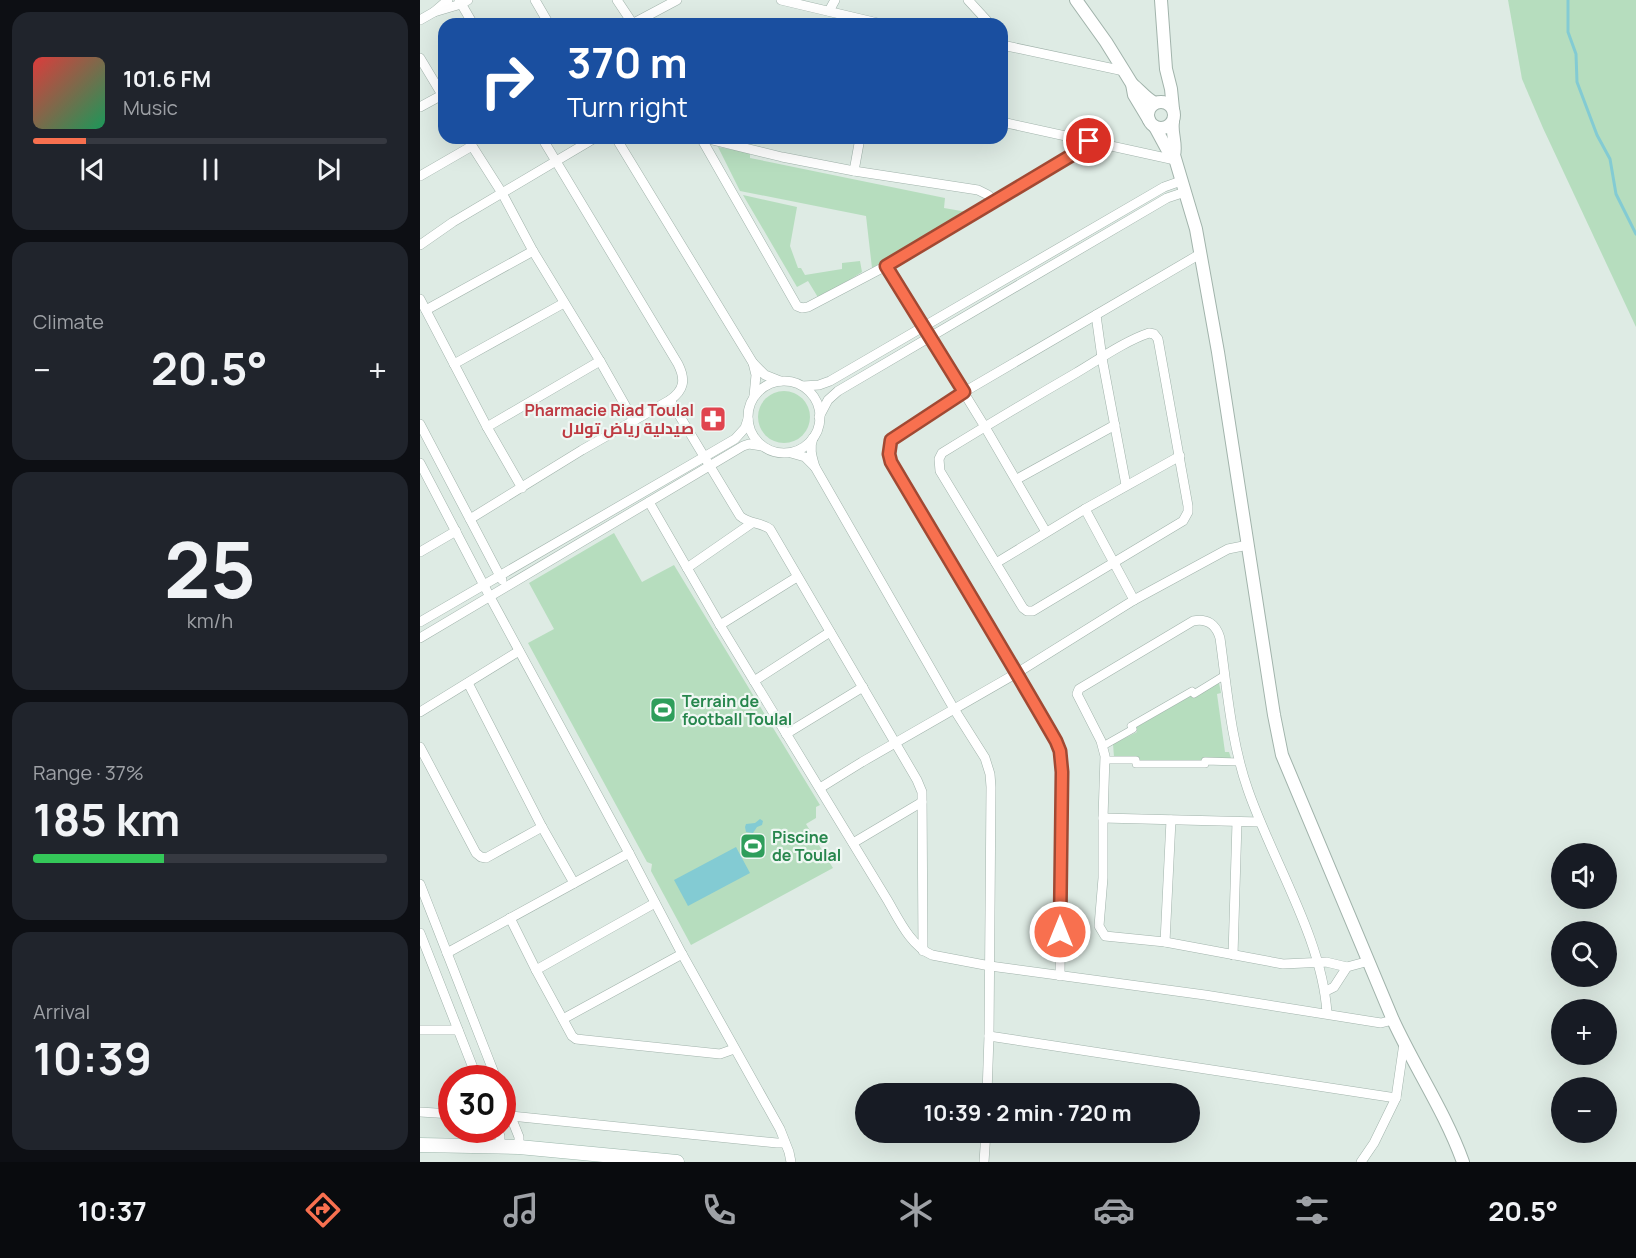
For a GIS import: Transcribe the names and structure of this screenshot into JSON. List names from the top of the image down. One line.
{"places":{"pharmacy":["Pharmacie Riad Toulal صيدلية رياض تولال"],"sports":["Terrain de football Toulal","Piscine de Toulal"]},"page":{"turn":["370 m","Turn right"],"song":["101.6 FM","Music"],"tile":["Climate",["25","km/h"],["Range · 37%","185 km"],["Arrival","10:39"]],"heat":["−","20.5°","+"],"map_buttons":["+","−"],"limit":"30","trip":"10:39 · 2 min · 720 m","tabs":["10:37","20.5°"]}}
